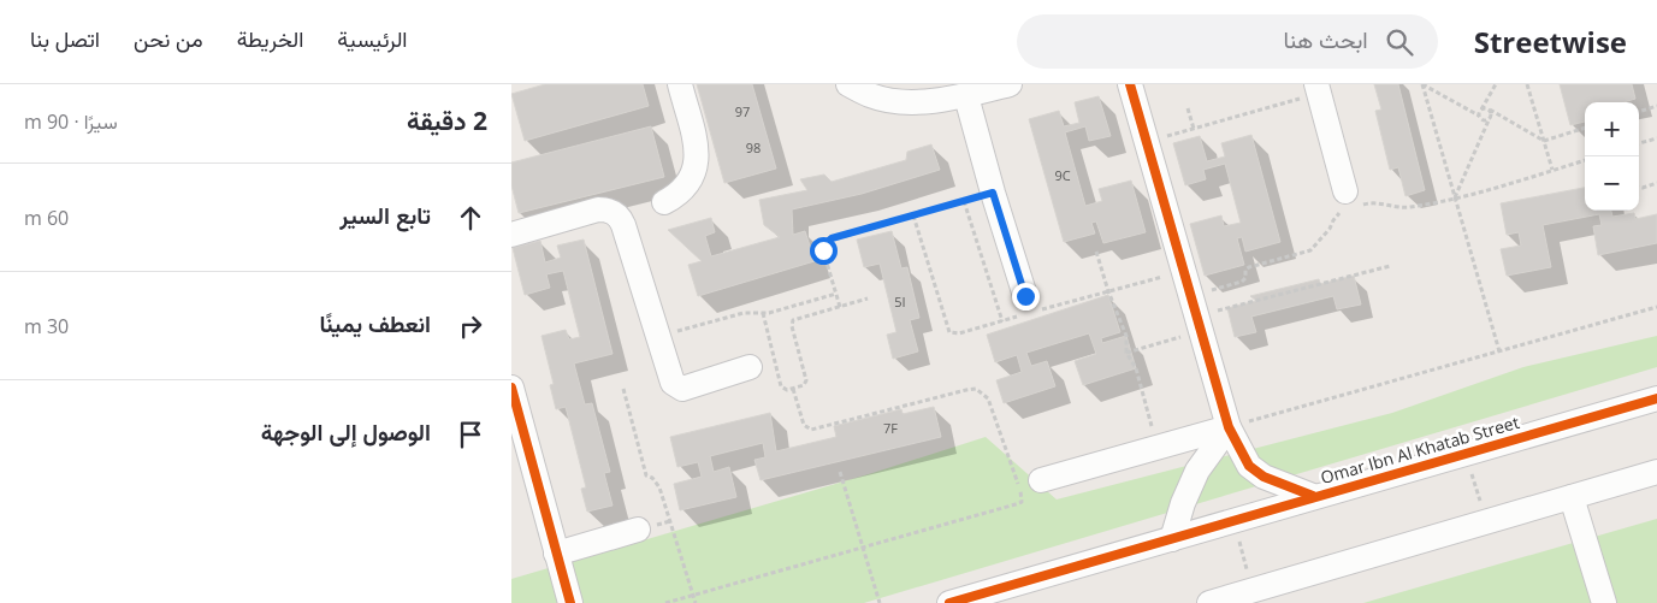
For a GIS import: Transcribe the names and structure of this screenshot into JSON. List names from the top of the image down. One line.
{"streets":{"street":["Omar Ibn Al Khatab Street"]},"house_numbers":["97","98","9C","5I","7F"],"page":{"header":"Streetwise","search":"ابحث هنا","nav":["الرئيسية","الخريطة","من نحن","اتصل بنا"],"heading":["2 دقيقة","سيرًا · 90 m"],"map_buttons":["+","−"],"list":[["تابع السير","60 m"],["انعطف يمينًا","30 m"],"الوصول إلى الوجهة"]}}
